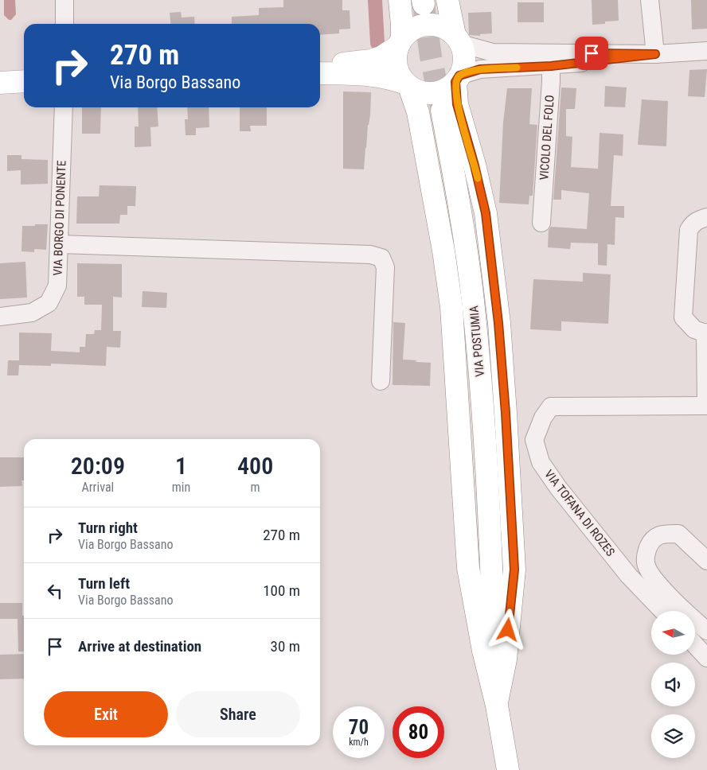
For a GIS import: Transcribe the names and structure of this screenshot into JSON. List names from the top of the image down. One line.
{"streets":{"main road":["VIA POSTUMIA"],"street":["VICOLO DEL FOLO","VIA BORGO DI PONENTE","VIA TOFANA DI ROZES"]},"north":"left","page":{"turn":["270 m","Via Borgo Bassano"],"eta":["20:09","Arrival","1","min","400","m"],"list":[{"name":"Turn right","note":"Via Borgo Bassano","value":"270 m"},{"name":"Turn left","note":"Via Borgo Bassano","value":"100 m"},{"name":"Arrive at destination","value":"30 m"}],"buttons":["Exit","Share"],"speed":"70 km/h","limit":"80"}}
